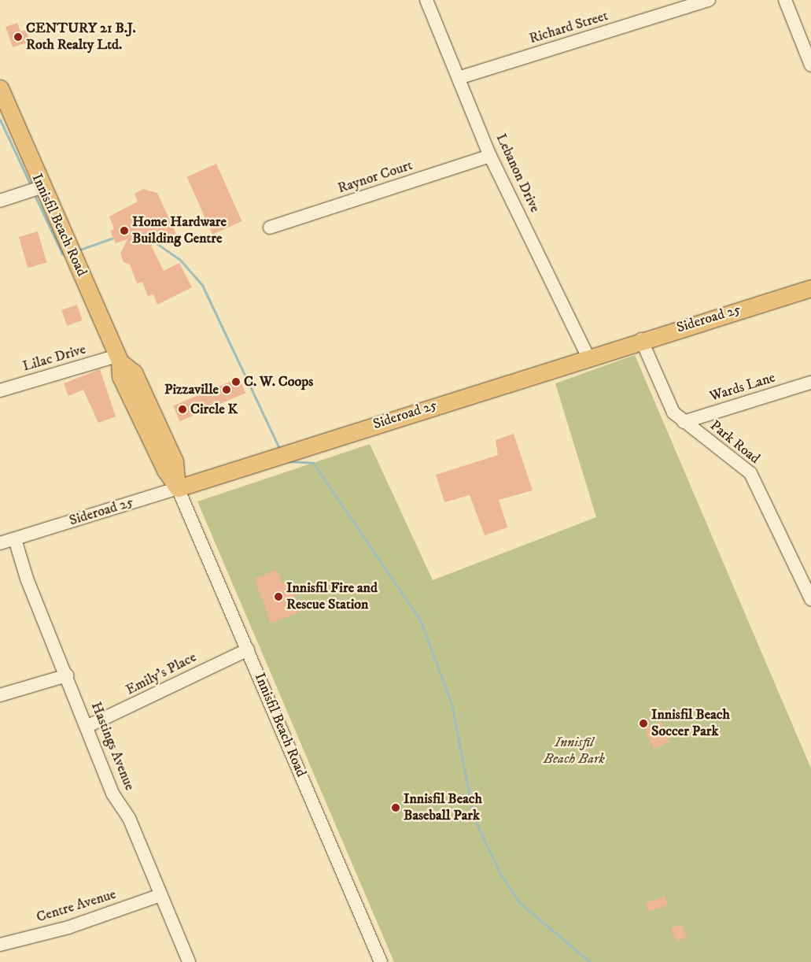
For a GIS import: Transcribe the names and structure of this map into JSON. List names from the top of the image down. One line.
{"streets":{"main road":["Innisfil Beach Road","Sideroad 25"],"street":["Richard Street","Lebanon Drive","Raynor Court","Lilac Drive","Wards Lane","Park Road","Emily's Place","Hastings Avenue","Centre Avenue"]},"crossings":[["Richard Street","Lebanon Drive"],["Lebanon Drive","Raynor Court"],["Lebanon Drive","Sideroad 25"],["Innisfil Beach Road","Sideroad 25"],["Innisfil Beach Road","Lilac Drive"],["Innisfil Beach Road","Emily's Place"],["Sideroad 25","Park Road"],["Sideroad 25","Hastings Avenue"],["Wards Lane","Park Road"],["Emily's Place","Hastings Avenue"],["Hastings Avenue","Centre Avenue"]],"parks":["Innisfil Beach Bark"],"places":["CENTURY 21 B.J. Roth Realty Ltd.","Home Hardware Building Centre","C. W. Coops","Pizzaville","Circle K","Innisfil Fire and Rescue Station","Innisfil Beach Soccer Park","Innisfil Beach Baseball Park"]}
